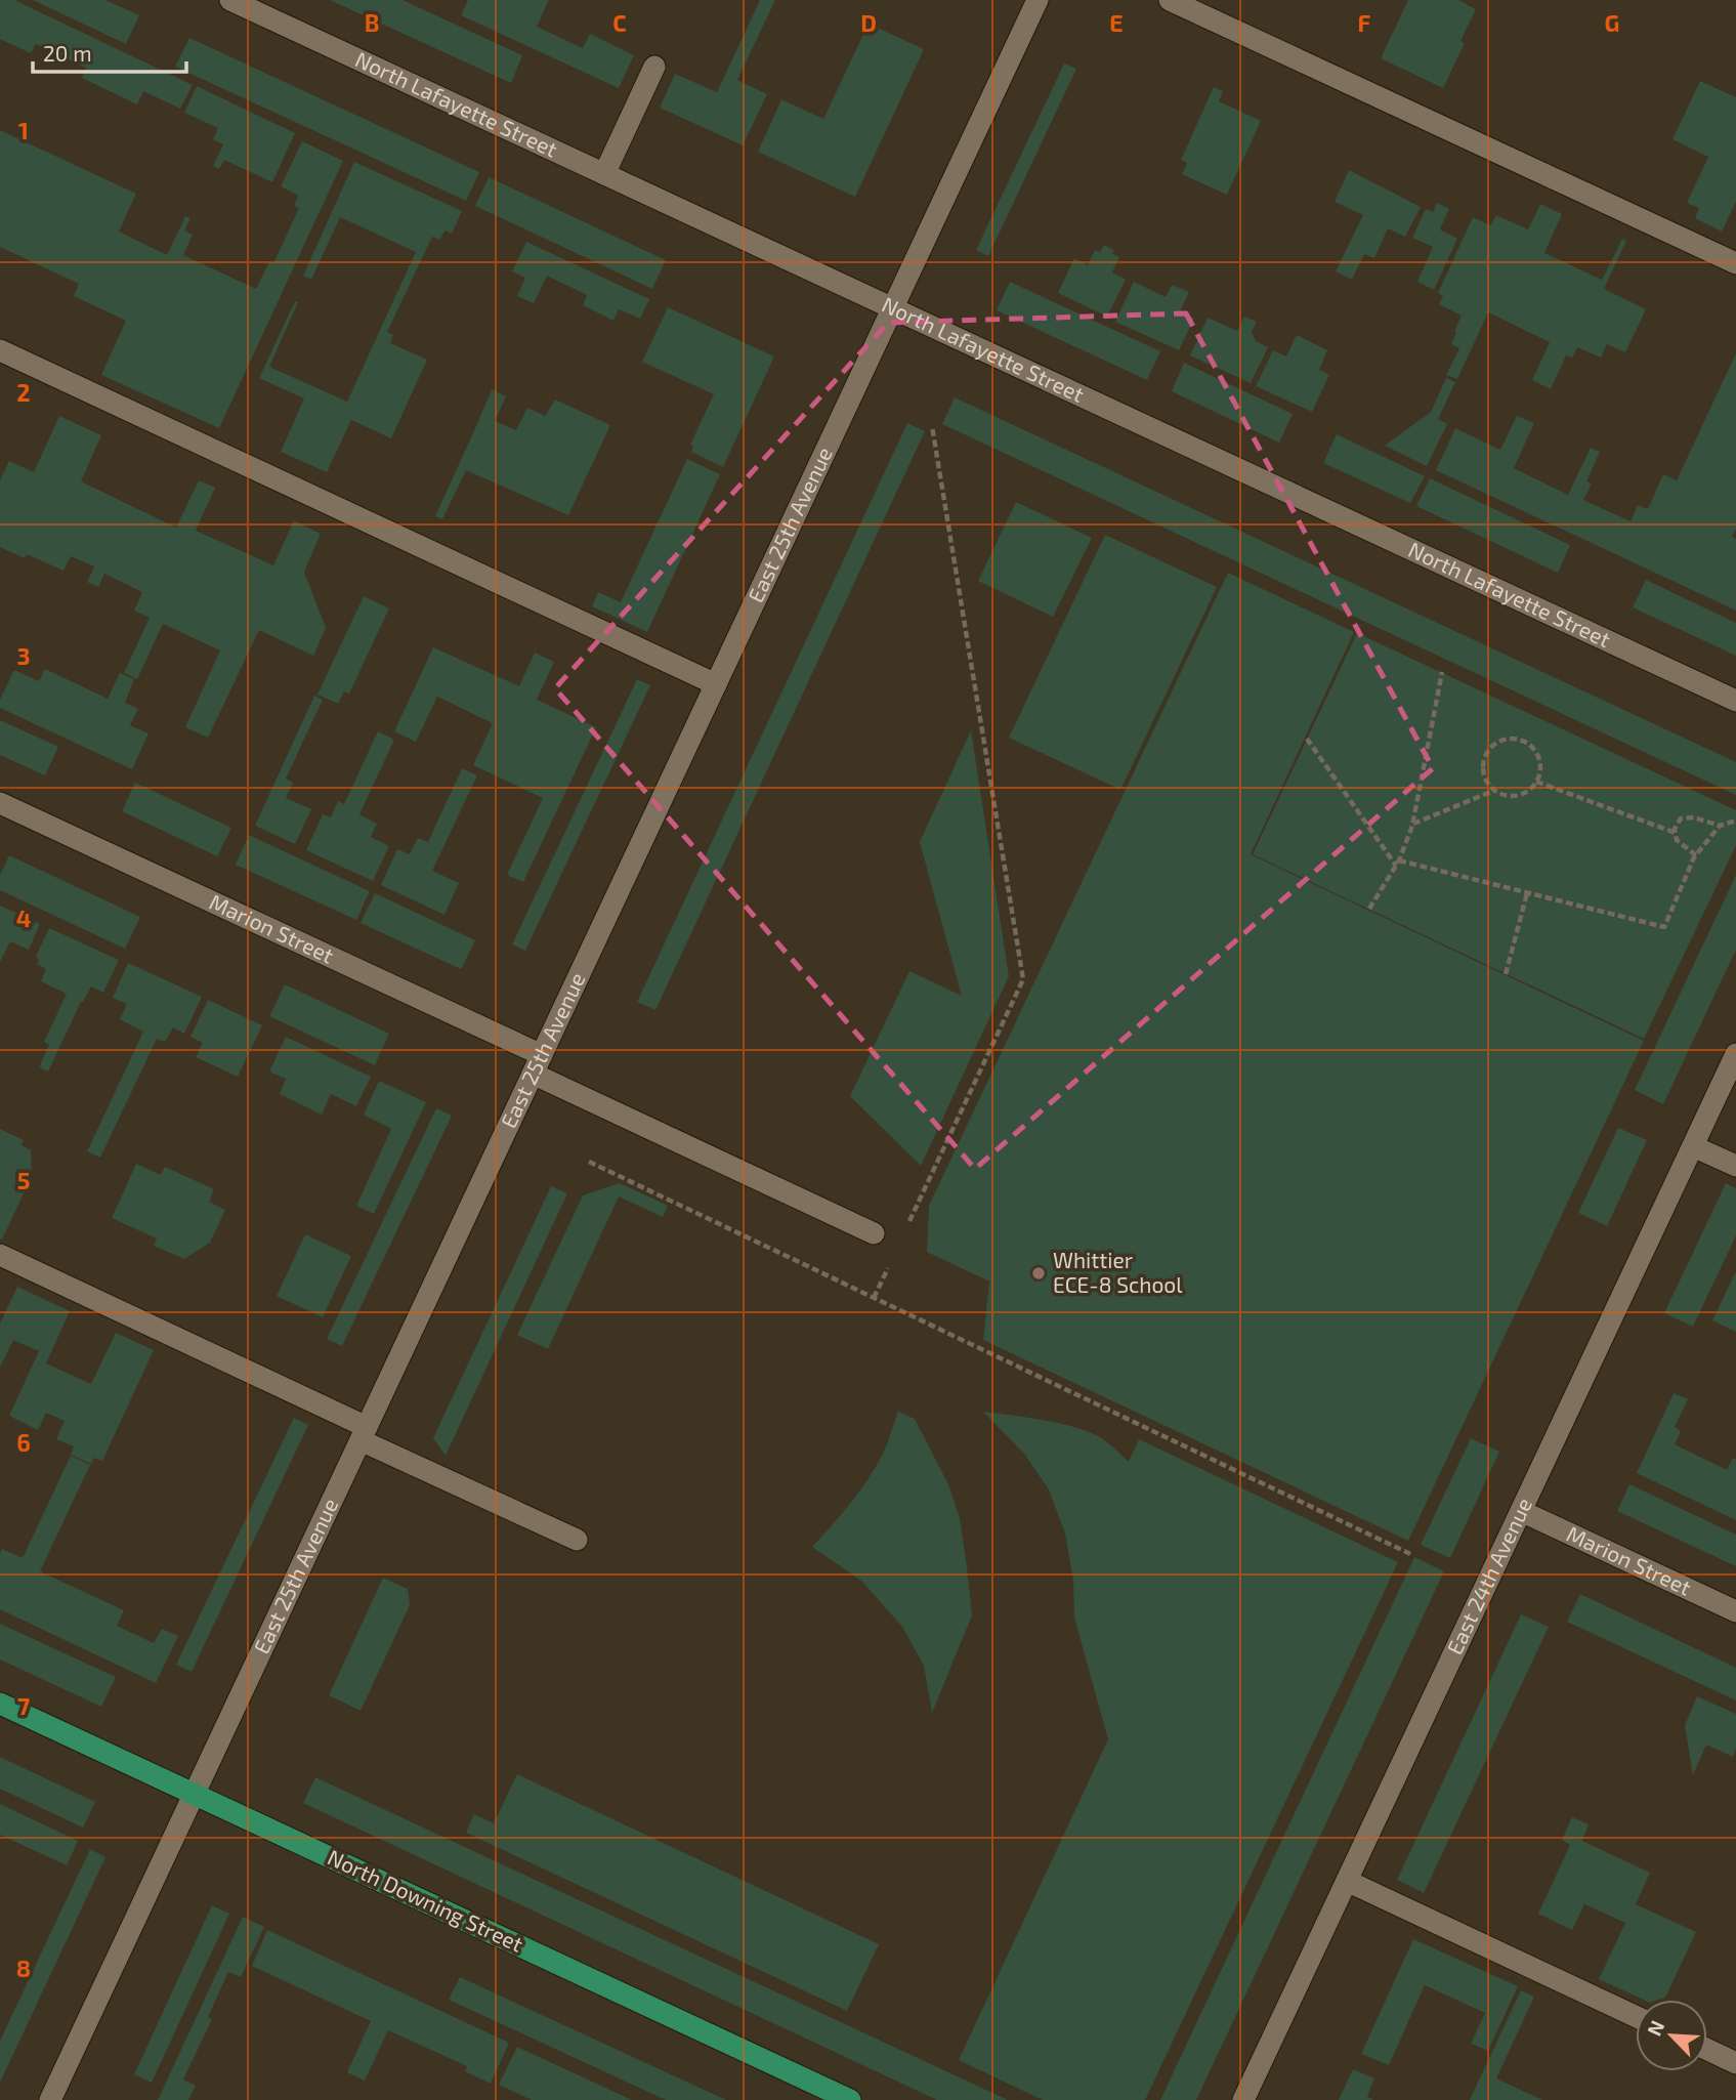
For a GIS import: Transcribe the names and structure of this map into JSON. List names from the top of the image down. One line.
{"streets":{"main road":["North Downing Street"],"street":["North Lafayette Street","East 25th Avenue","Marion Street","East 24th Avenue"]},"crossings":[["North Lafayette Street","East 25th Avenue"],["East 25th Avenue","Marion Street"],["East 25th Avenue","North Downing Street"],["Marion Street","East 24th Avenue"]],"places":["Whittier ECE-8 School"],"scale_bar":"20 m","north":"top left","grid":{"columns":["B","C","D","E","F","G"],"rows":["1","2","3","4","5","6","7","8"]}}
